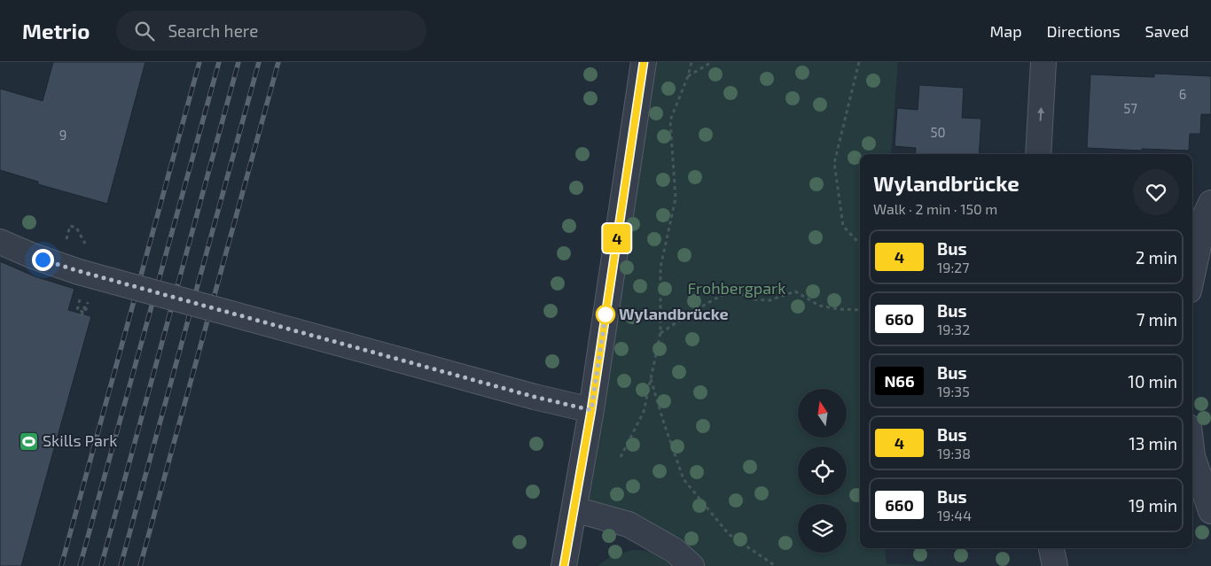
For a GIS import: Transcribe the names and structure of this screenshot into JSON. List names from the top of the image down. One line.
{"parks":["Frohbergpark"],"places":{"other":["Wylandbrücke"],"sports":["Skills Park"]},"lines":["bus line 4"],"house_numbers":["6","57","50","9"],"north":"top","page":{"header":"Metrio","search":"Search here","nav":["Map","Directions","Saved"],"on_map":"4","heading":["Wylandbrücke","Walk · 2 min · 150 m"],"list":[{"mark":"4","name":"Bus","note":"19:27","value":"2 min"},{"mark":"660","name":"Bus","note":"19:32","value":"7 min"},{"mark":"N66","name":"Bus","note":"19:35","value":"10 min"},{"mark":"4","name":"Bus","note":"19:38","value":"13 min"},{"mark":"660","name":"Bus","note":"19:44","value":"19 min"}]}}
